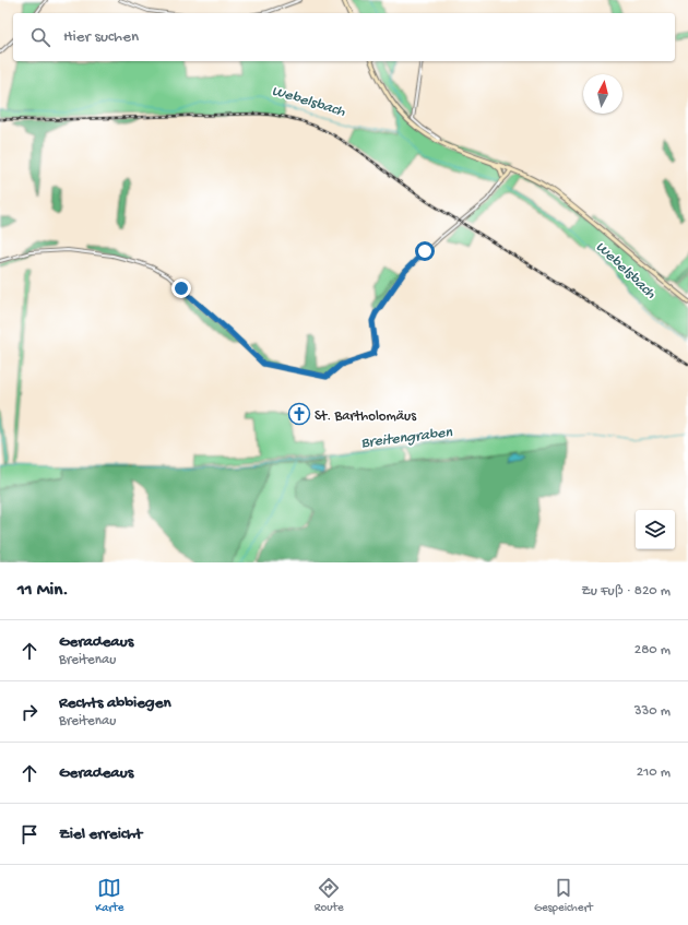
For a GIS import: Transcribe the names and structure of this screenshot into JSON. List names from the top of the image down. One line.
{"water":["Webelsbach","Breitengraben"],"places":{"church":["St. Bartholomäus"]},"north":"top","page":{"search":"Hier suchen","heading":["11 Min.","Zu Fuß · 820 m"],"list":[["Geradeaus","Breitenau","280 m"],["Rechts abbiegen","Breitenau","330 m"],["Geradeaus","210 m"],"Ziel erreicht"],"nav":["Karte","Route","Gespeichert"]}}
